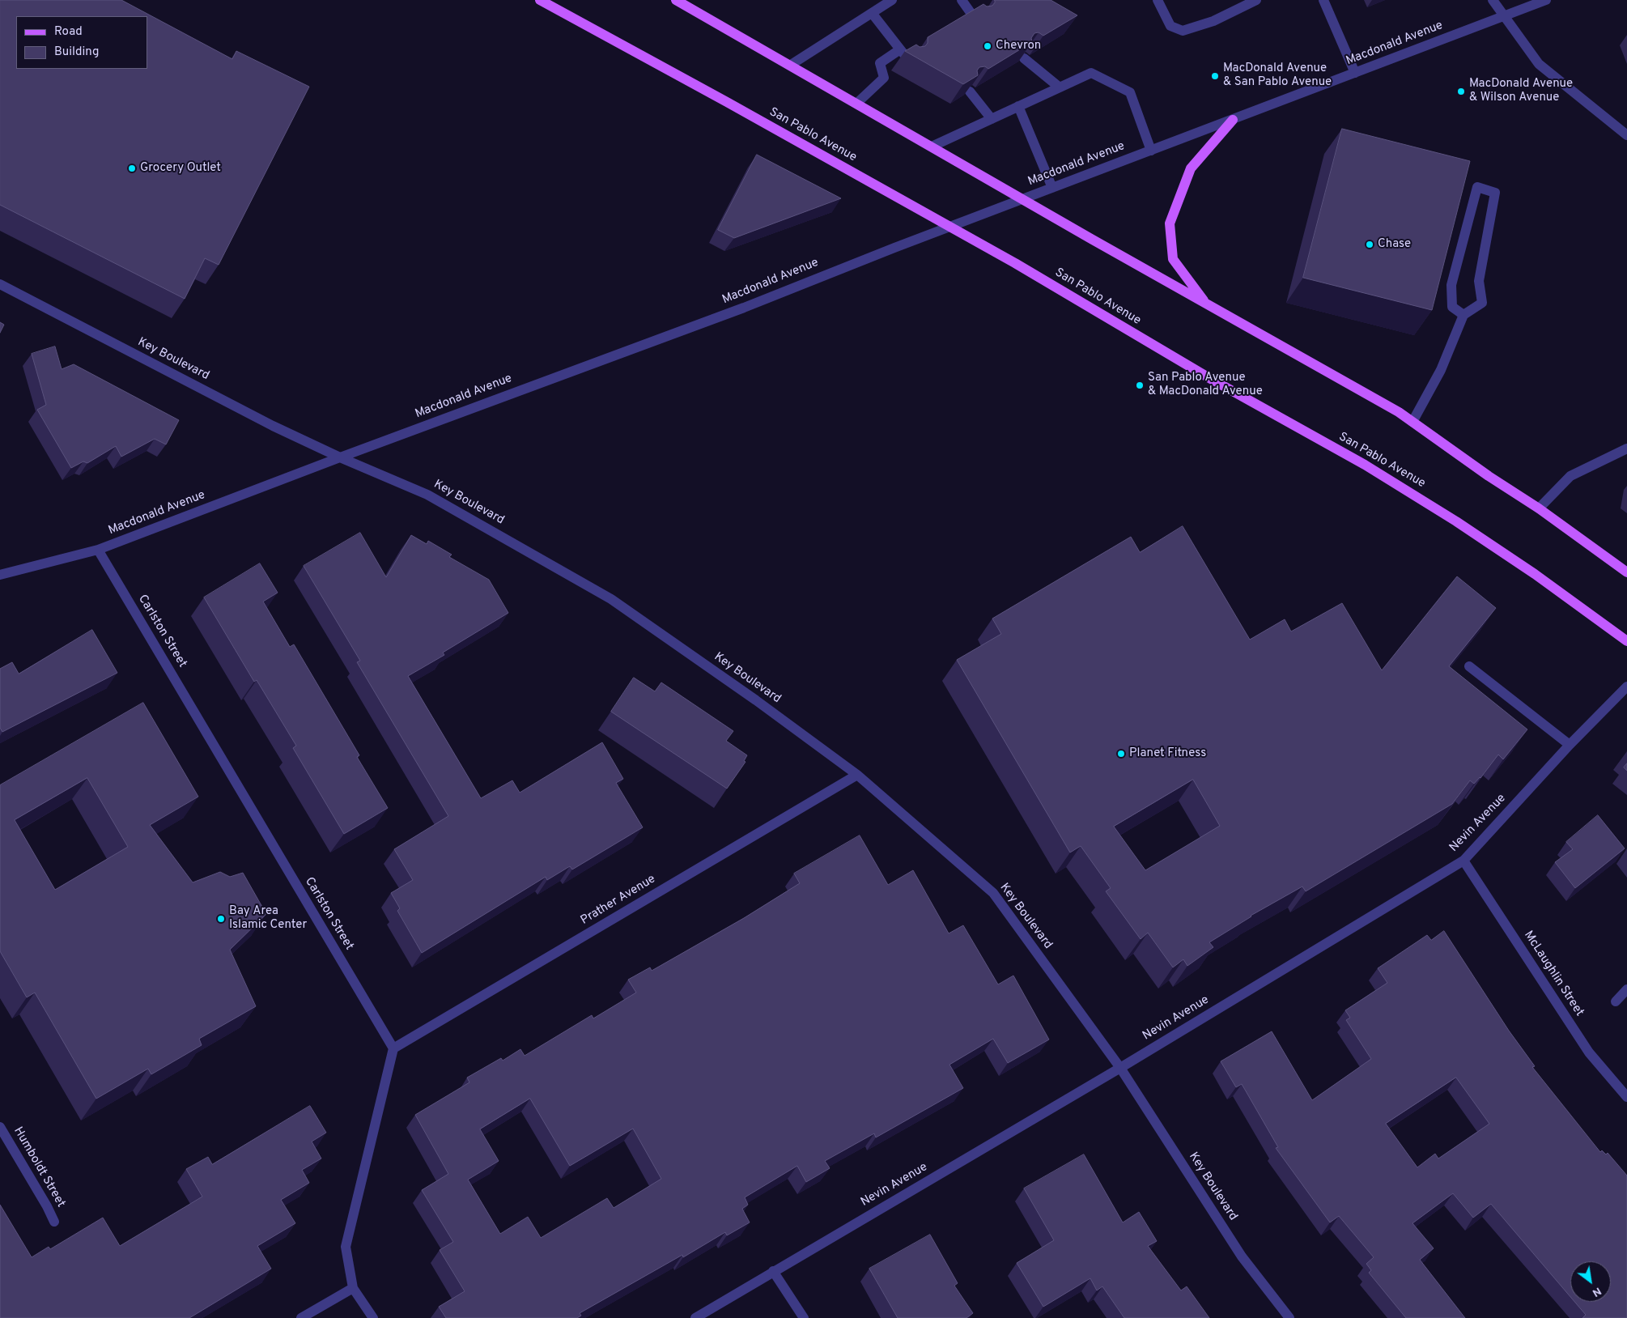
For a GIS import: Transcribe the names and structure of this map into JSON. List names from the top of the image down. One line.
{"streets":{"main road":["San Pablo Avenue"],"street":["Macdonald Avenue","Key Boulevard","Carlston Street","Nevin Avenue","Prather Avenue","McLaughlin Street","Humboldt Street"]},"crossings":[["Macdonald Avenue","San Pablo Avenue"],["Macdonald Avenue","Key Boulevard"],["Macdonald Avenue","Carlston Street"],["Key Boulevard","Nevin Avenue"],["Key Boulevard","Prather Avenue"],["Carlston Street","Prather Avenue"],["Nevin Avenue","McLaughlin Street"]],"places":["Chevron","MacDonald Avenue & San Pablo Avenue","MacDonald Avenue & Wilson Avenue","Grocery Outlet","Chase","San Pablo Avenue & MacDonald Avenue","Planet Fitness","Bay Area Islamic Center"],"legend":["Road","Building"],"north":"bottom right"}
